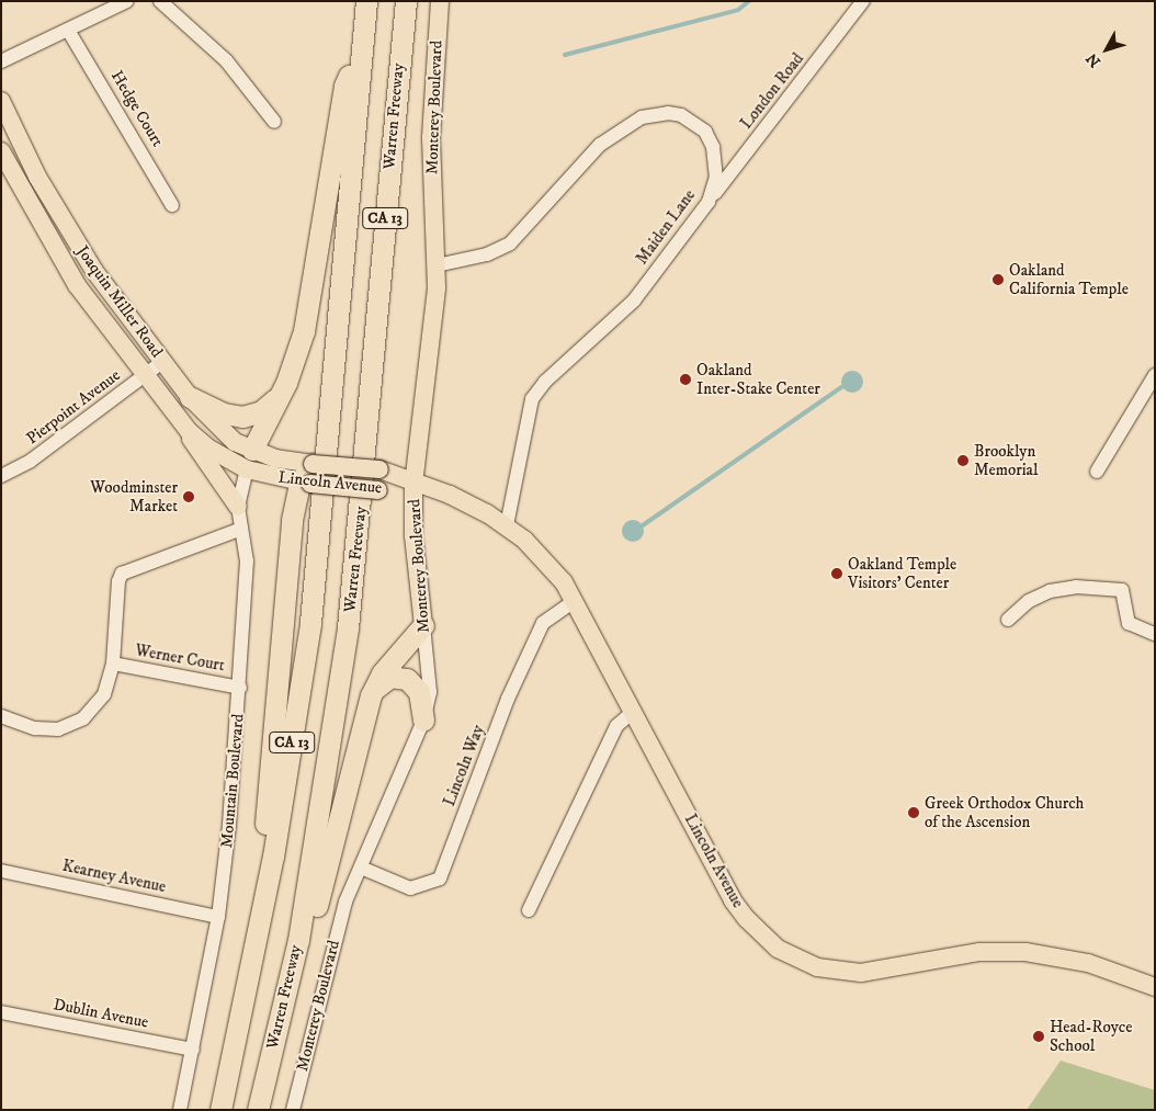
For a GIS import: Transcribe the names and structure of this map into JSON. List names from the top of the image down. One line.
{"streets":{"highway":["Warren Freeway","CA 13"],"main road":["Monterey Boulevard","Joaquin Miller Road","Lincoln Avenue"],"street":["London Road","Hedge Court","Maiden Lane","Pierpoint Avenue","Werner Court","Lincoln Way","Mountain Boulevard","Kearney Avenue","Dublin Avenue"]},"crossings":[["London Road","Maiden Lane"],["Monterey Boulevard","Maiden Lane"],["Monterey Boulevard","Lincoln Avenue"],["Monterey Boulevard","Lincoln Way"],["Maiden Lane","Lincoln Avenue"],["Joaquin Miller Road","Pierpoint Avenue"],["Joaquin Miller Road","Lincoln Avenue"],["Joaquin Miller Road","Mountain Boulevard"],["Lincoln Avenue","Lincoln Way"],["Lincoln Avenue","Mountain Boulevard"],["Werner Court","Mountain Boulevard"],["Mountain Boulevard","Kearney Avenue"],["Mountain Boulevard","Dublin Avenue"]],"places":["Oakland California Temple","Oakland Inter-Stake Center","Brooklyn Memorial","Woodminster Market","Oakland Temple Visitors' Center","Greek Orthodox Church of the Ascension","Head-Royce School"],"north":"bottom left"}
